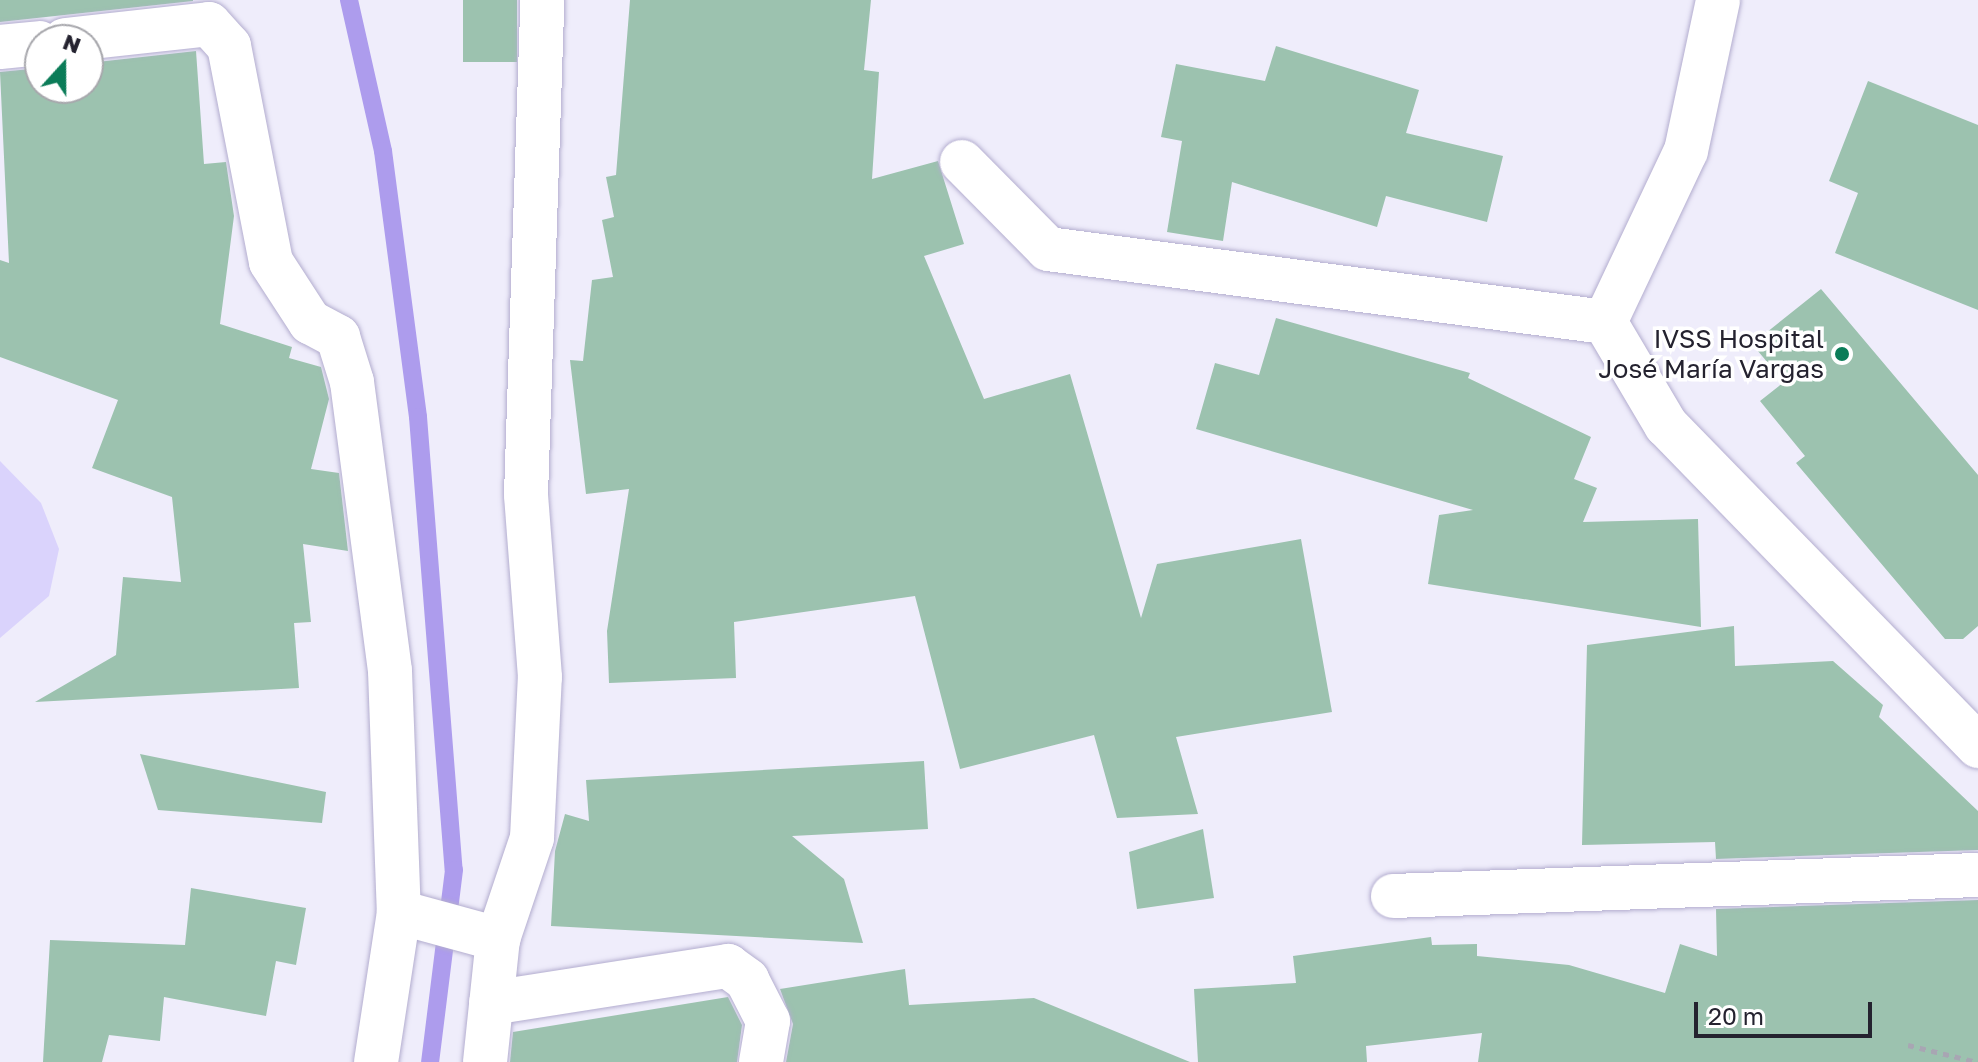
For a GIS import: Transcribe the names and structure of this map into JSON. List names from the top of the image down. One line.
{"places":["IVSS Hospital José María Vargas"],"scale_bar":"20 m","north":"top"}
